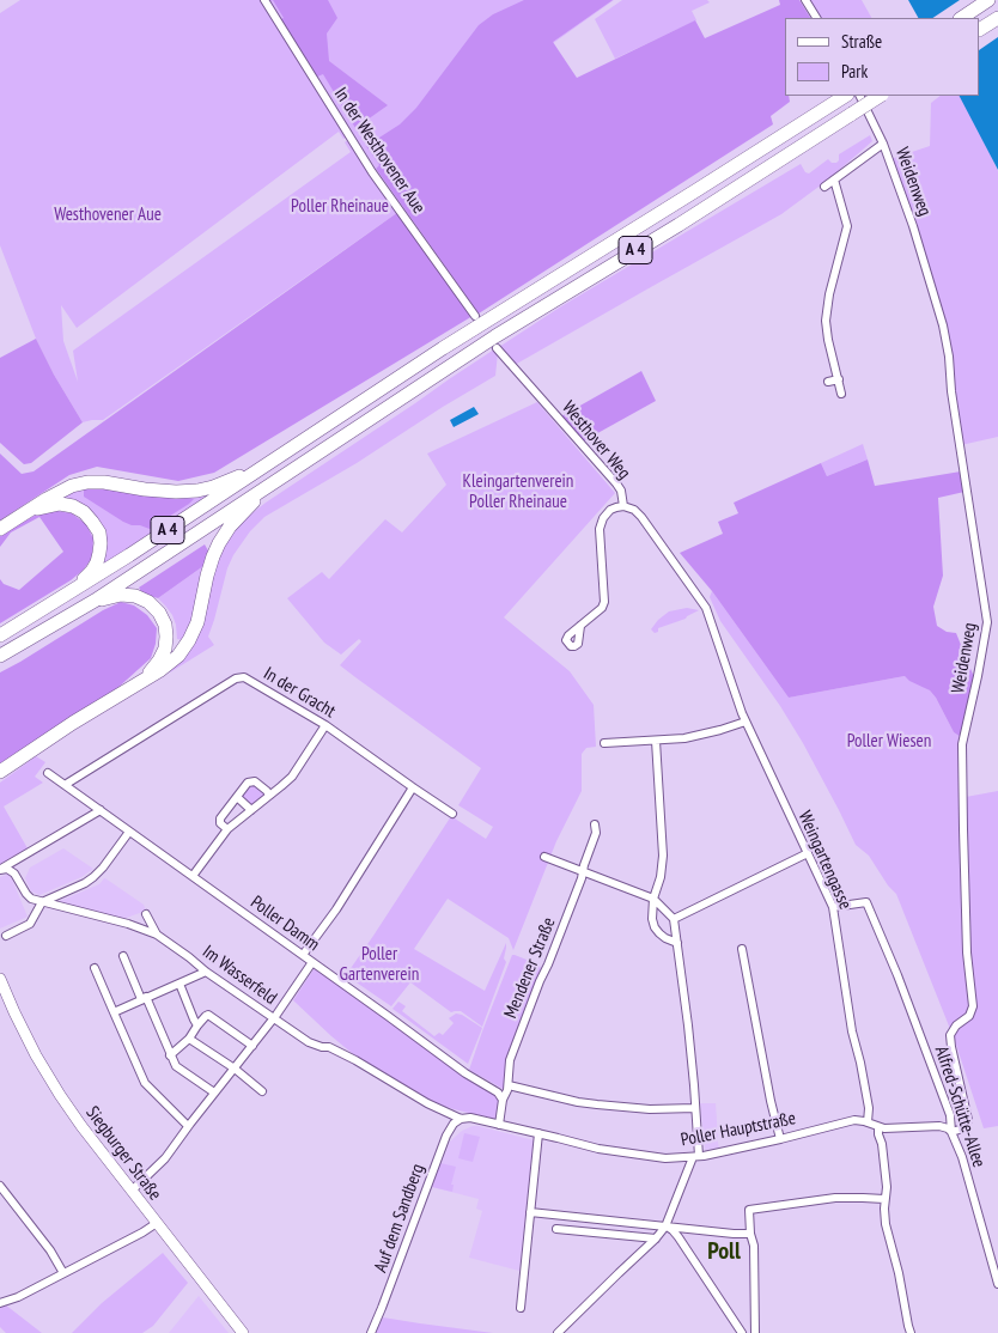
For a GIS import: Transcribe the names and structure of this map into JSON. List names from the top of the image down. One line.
{"streets":{"highway":["A 4"],"main road":["Siegburger Straße"],"street":["In der Westhovener Aue","Weidenweg","Westhover Weg","In der Gracht","Weingartengasse","Poller Damm","Mendener Straße","Im Wasserfeld","Alfred-Schütte-Allee","Poller Hauptstraße","Auf dem Sandberg"]},"crossings":[["Weidenweg","Alfred-Schütte-Allee"],["Westhover Weg","Weingartengasse"],["In der Gracht","Poller Damm"],["Weingartengasse","Alfred-Schütte-Allee"],["Weingartengasse","Poller Hauptstraße"],["Poller Damm","Mendener Straße"],["Mendener Straße","Poller Hauptstraße"],["Im Wasserfeld","Poller Hauptstraße"],["Im Wasserfeld","Auf dem Sandberg"],["Poller Hauptstraße","Auf dem Sandberg"]],"districts":["Poll"],"parks":["Poller Rheinaue","Westhovener Aue","Kleingartenverein Poller Rheinaue","Poller Wiesen","Poller Gartenverein"],"legend":["Straße","Park"]}
